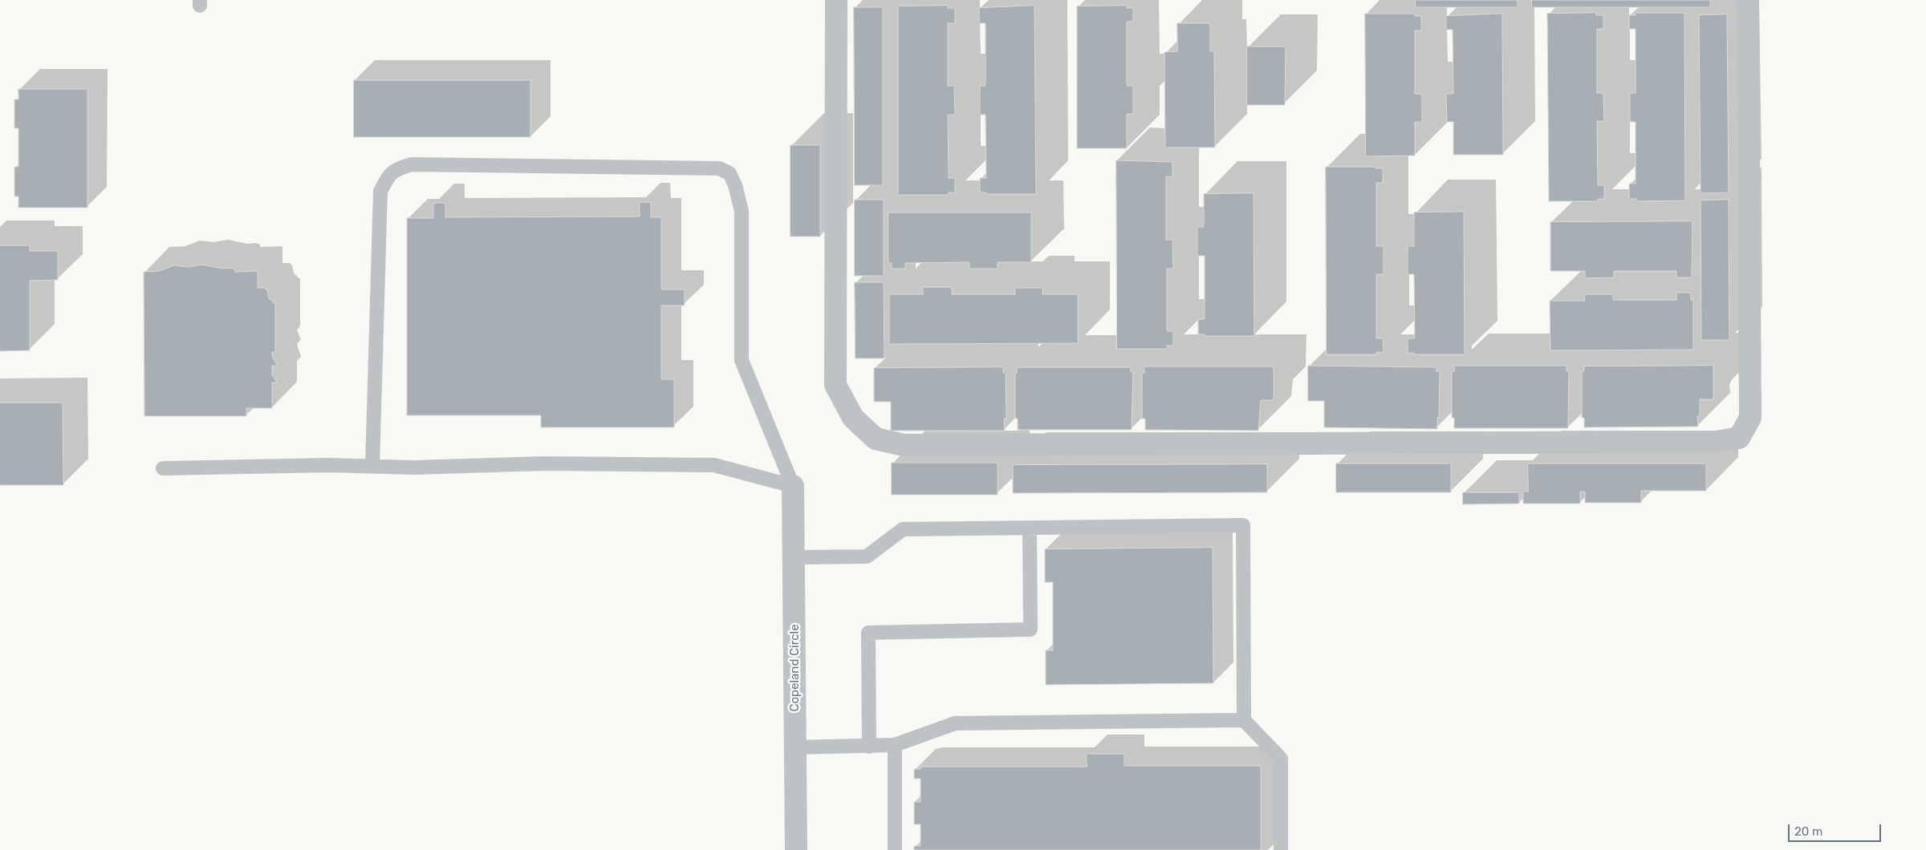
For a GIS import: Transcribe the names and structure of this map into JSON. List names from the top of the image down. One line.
{"streets":{"street":["Copeland Circle"]},"scale_bar":"20 m"}
